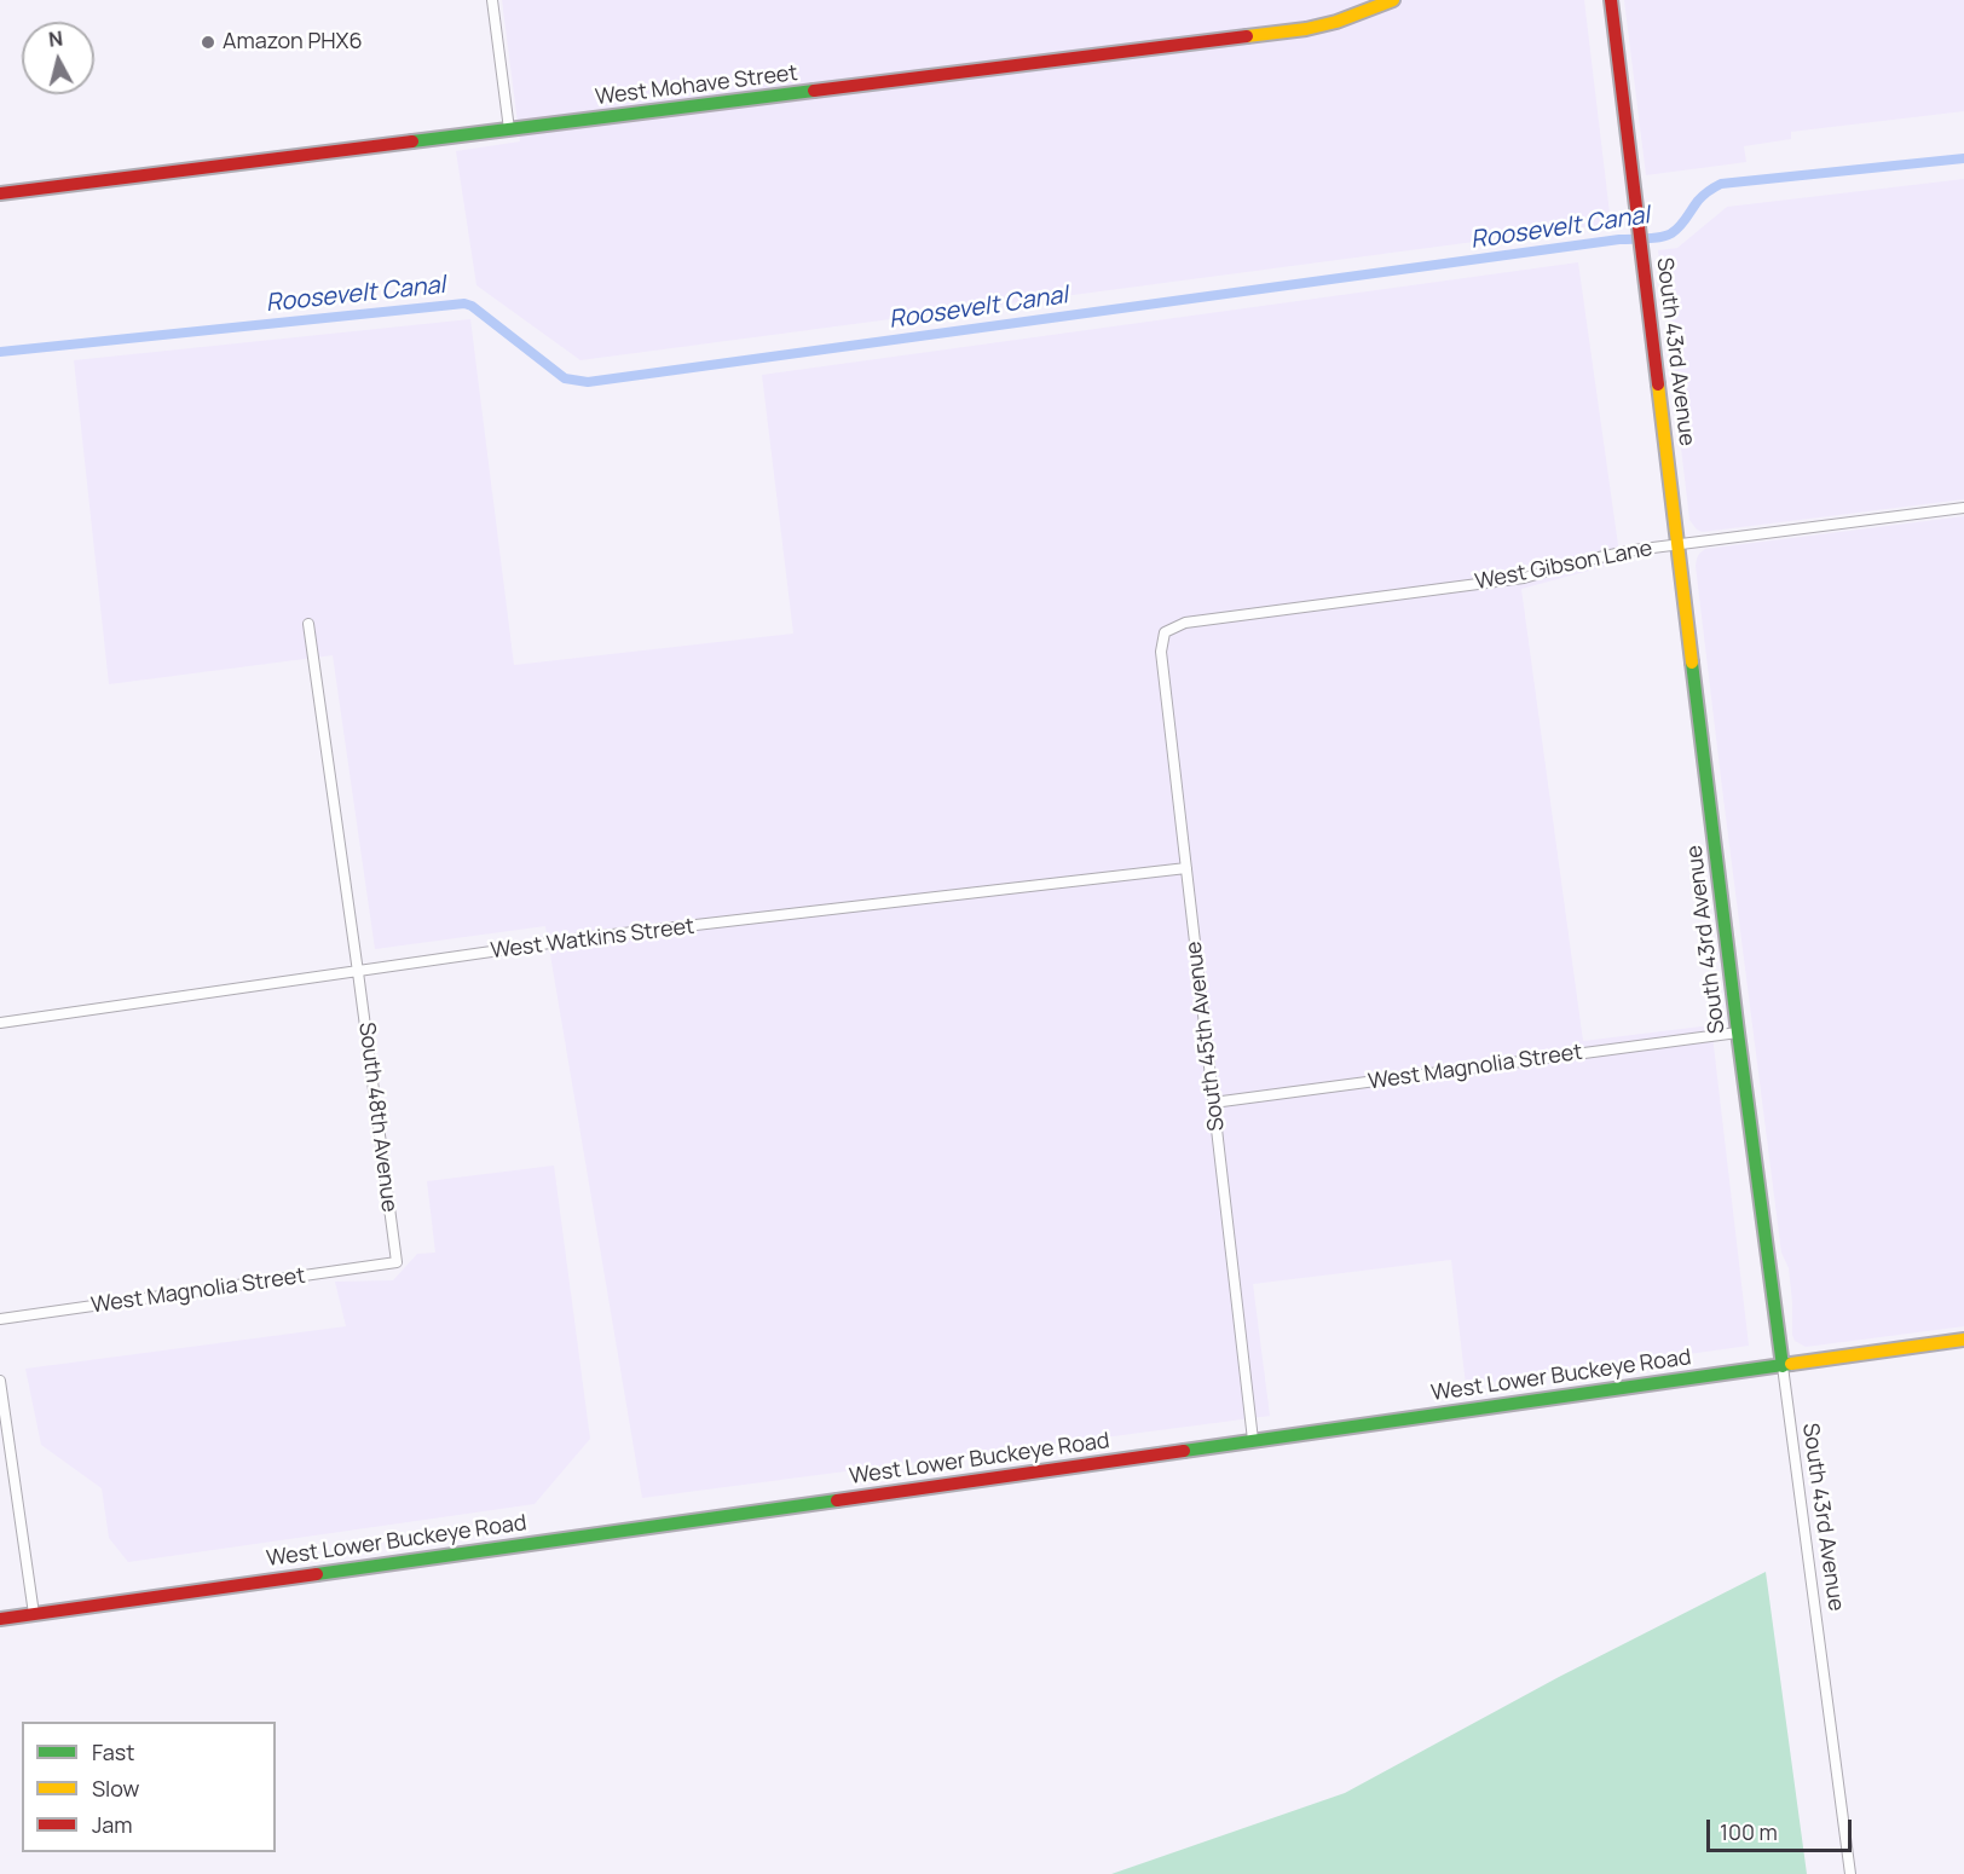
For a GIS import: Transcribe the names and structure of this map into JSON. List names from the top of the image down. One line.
{"streets":{"main road":["West Mohave Street","South 43rd Avenue","West Lower Buckeye Road"],"street":["West Gibson Lane","West Watkins Street","South 45th Avenue","West Magnolia Street","South 48th Avenue"]},"crossings":[["South 43rd Avenue","West Gibson Lane"],["South 43rd Avenue","West Magnolia Street"],["South 43rd Avenue","West Lower Buckeye Road"],["West Gibson Lane","South 45th Avenue"],["West Watkins Street","South 45th Avenue"],["West Watkins Street","South 48th Avenue"],["South 45th Avenue","West Magnolia Street"],["South 45th Avenue","West Lower Buckeye Road"],["West Magnolia Street","South 48th Avenue"]],"water":["Roosevelt Canal"],"places":["Amazon PHX6"],"legend":["Fast","Slow","Jam"],"scale_bar":"100 m","north":"top"}
